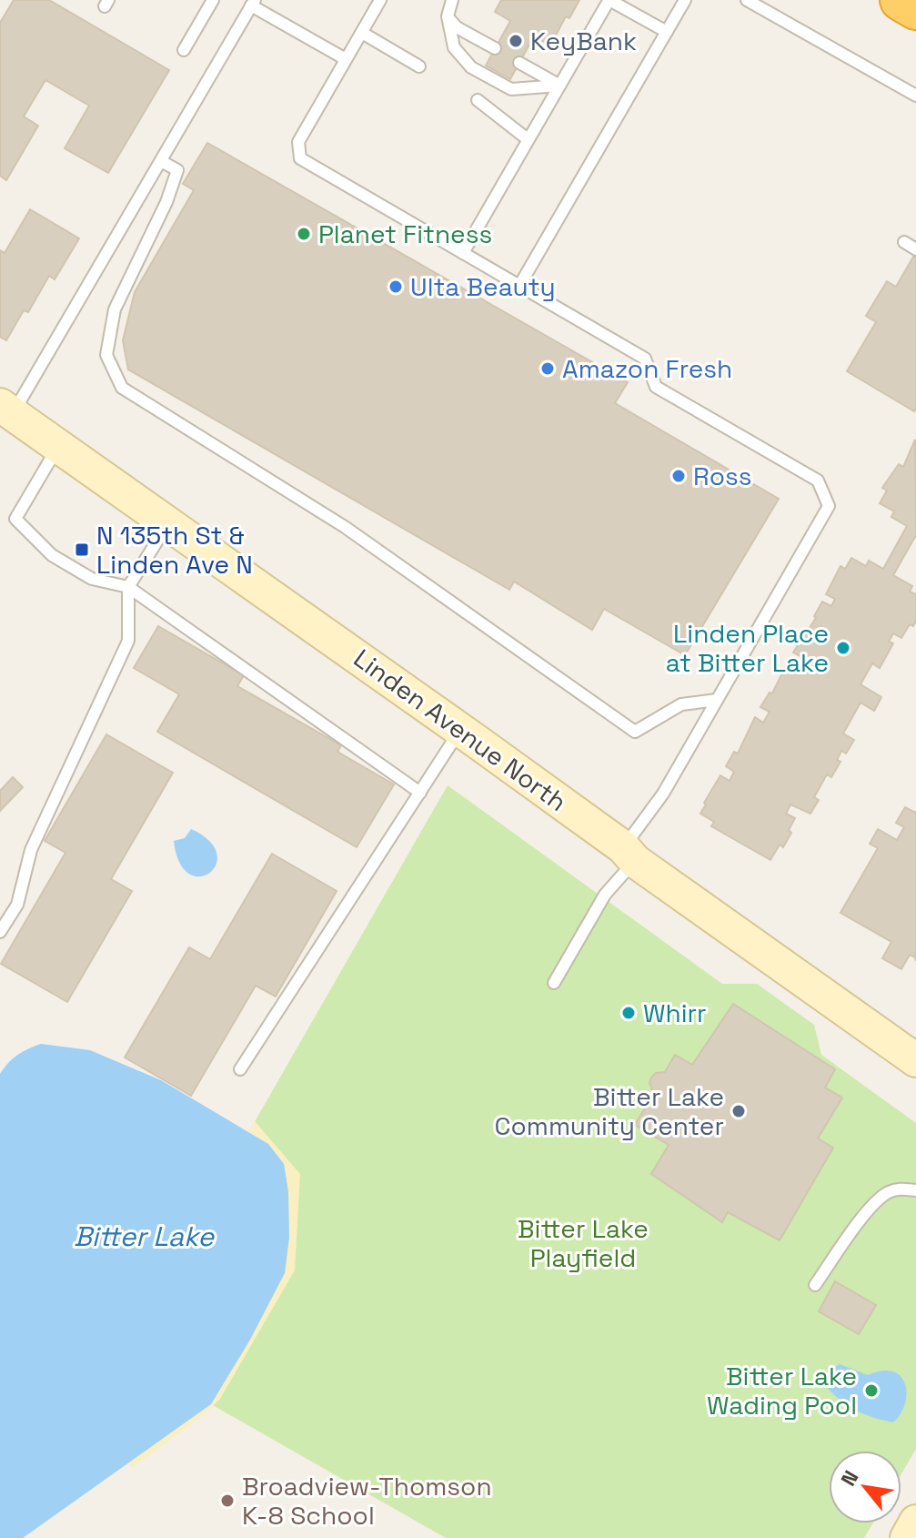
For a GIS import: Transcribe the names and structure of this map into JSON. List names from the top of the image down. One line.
{"streets":{"street":["Linden Avenue North"]},"water":["Bitter Lake"],"parks":["Bitter Lake Playfield"],"places":{"other":["KeyBank","Planet Fitness","Ulta Beauty","Amazon Fresh","Ross","Linden Place at Bitter Lake","Whirr","Bitter Lake Community Center","Bitter Lake Wading Pool","Broadview-Thomson K-8 School"],"transit":["N 135th St & Linden Ave N"]},"north":"top left"}
